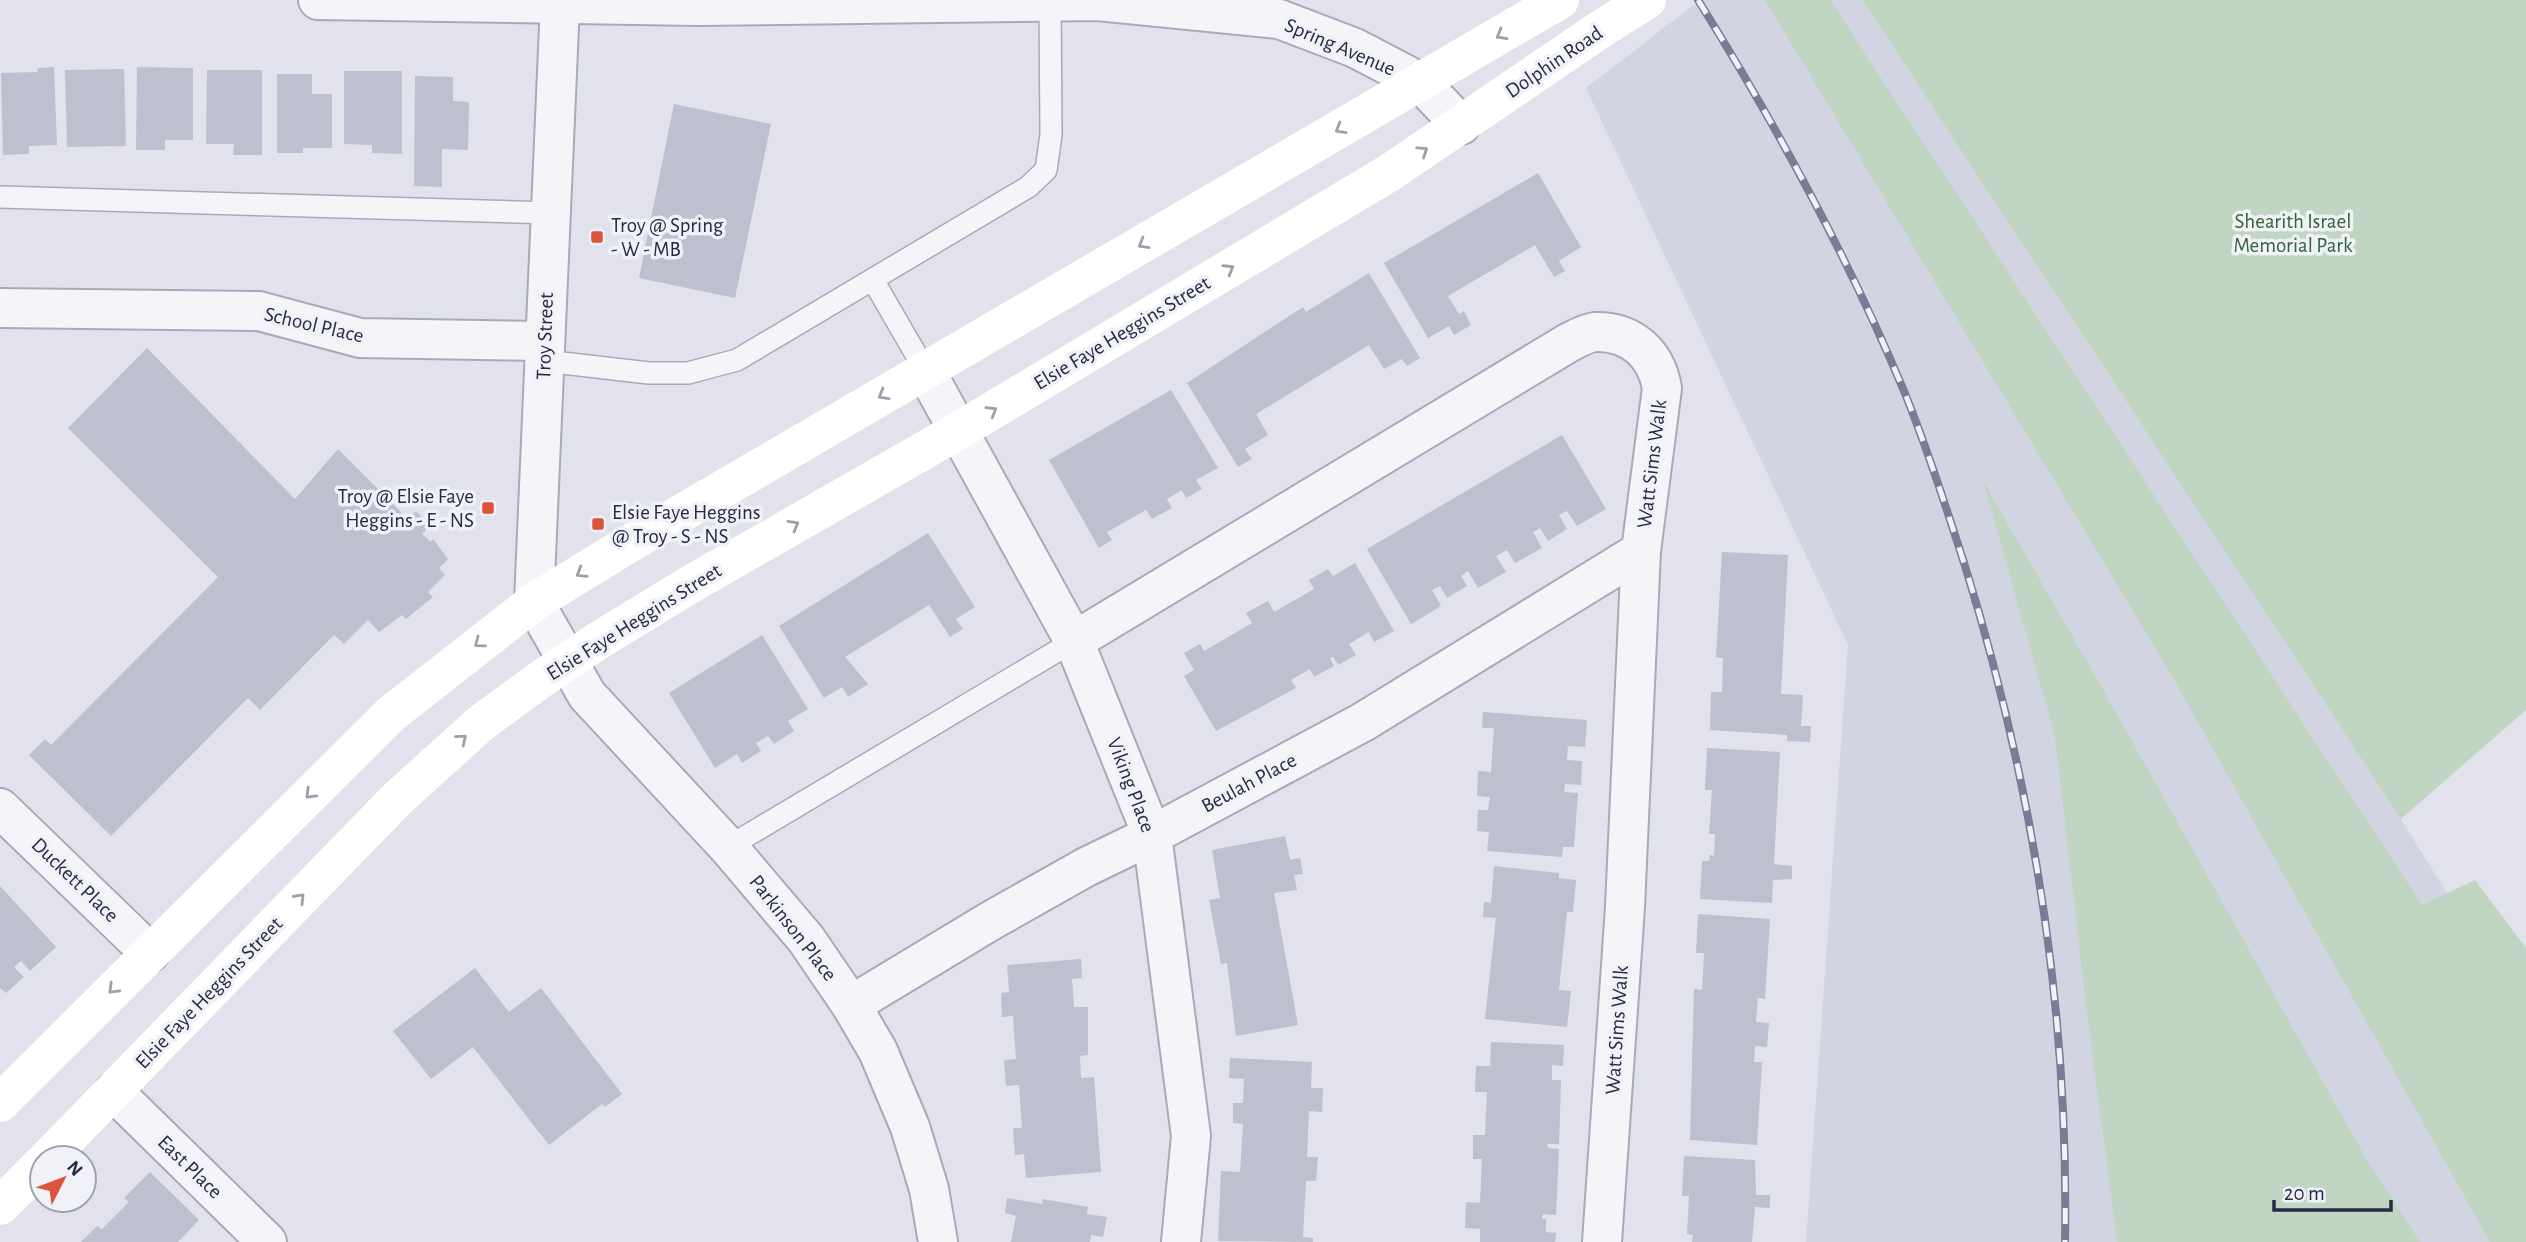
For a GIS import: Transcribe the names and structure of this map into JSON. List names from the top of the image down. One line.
{"streets":{"main road":["Dolphin Road","Elsie Faye Heggins Street"],"street":["Spring Avenue","School Place","Troy Street","Watt Sims Walk","Beulah Place","Viking Place","Duckett Place","Parkinson Place","East Place"]},"crossings":[["Spring Avenue","Dolphin Road"],["Spring Avenue","Elsie Faye Heggins Street"],["Spring Avenue","Troy Street"],["Dolphin Road","Elsie Faye Heggins Street"],["School Place","Troy Street"],["Elsie Faye Heggins Street","Viking Place"],["Elsie Faye Heggins Street","Parkinson Place"],["Elsie Faye Heggins Street","East Place"],["Watt Sims Walk","Beulah Place"],["Watt Sims Walk","Viking Place"],["Beulah Place","Viking Place"],["Beulah Place","Parkinson Place"]],"parks":["Shearith Israel Memorial Park"],"places":{"transit":["Troy @ Spring - W - MB","Troy @ Elsie Faye Heggins - E - NS","Elsie Faye Heggins @ Troy - S - NS"]},"scale_bar":"20 m","north":"top right"}
